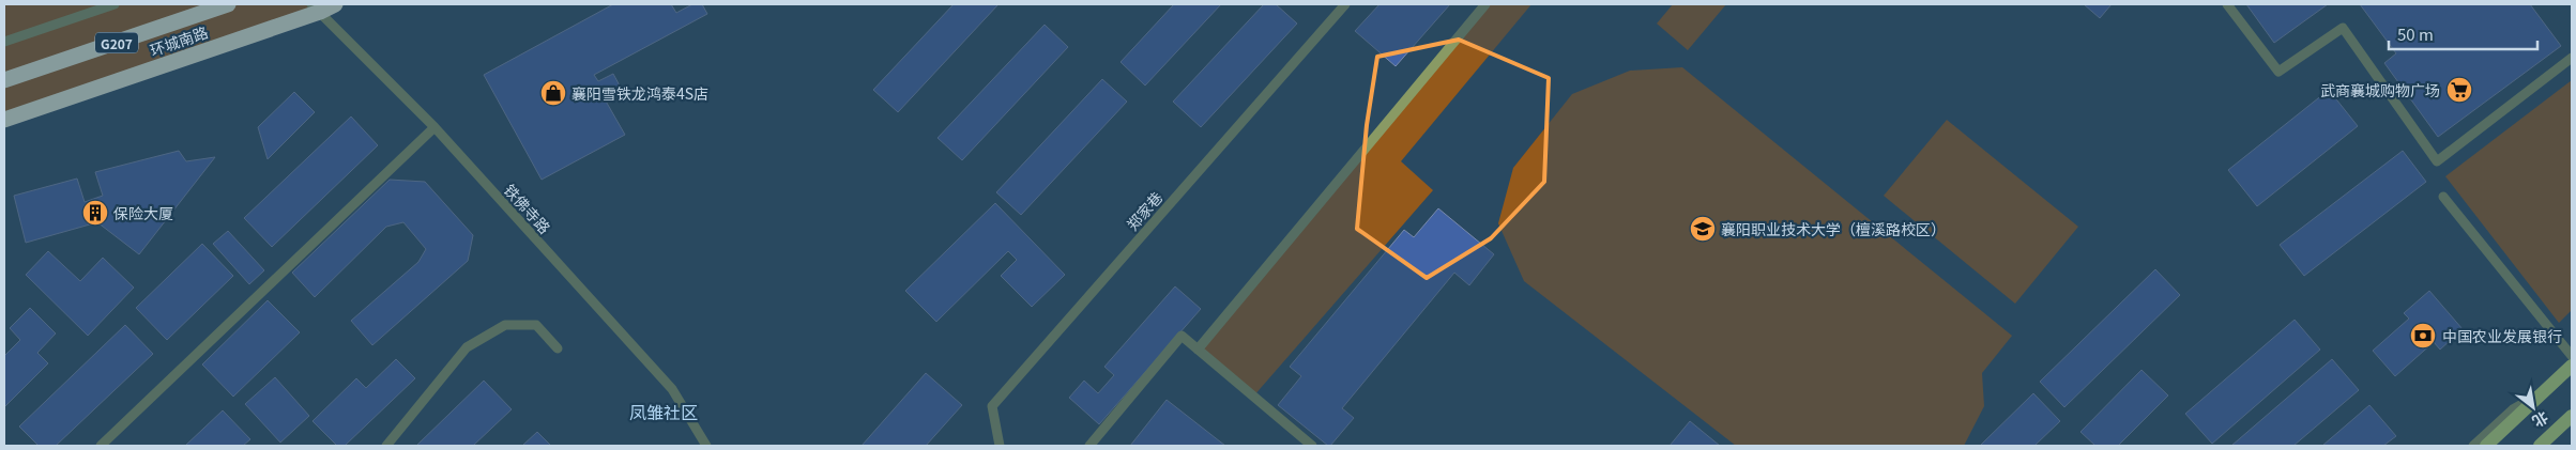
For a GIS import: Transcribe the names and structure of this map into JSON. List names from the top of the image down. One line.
{"streets":{"highway":["环城南路","G207"],"street":["铁佛寺路","郑家巷"]},"crossings":[["环城南路","铁佛寺路"]],"districts":["凤雏社区"],"places":{"supermarket":["武商襄城购物广场"],"shop":["襄阳雪铁龙鸿泰4S店"],"building":["保险大厦"],"school or university":["襄阳职业技术大学（檀溪路校区）"],"bank":["中国农业发展银行"]},"scale_bar":"50 m","north":"bottom right"}
